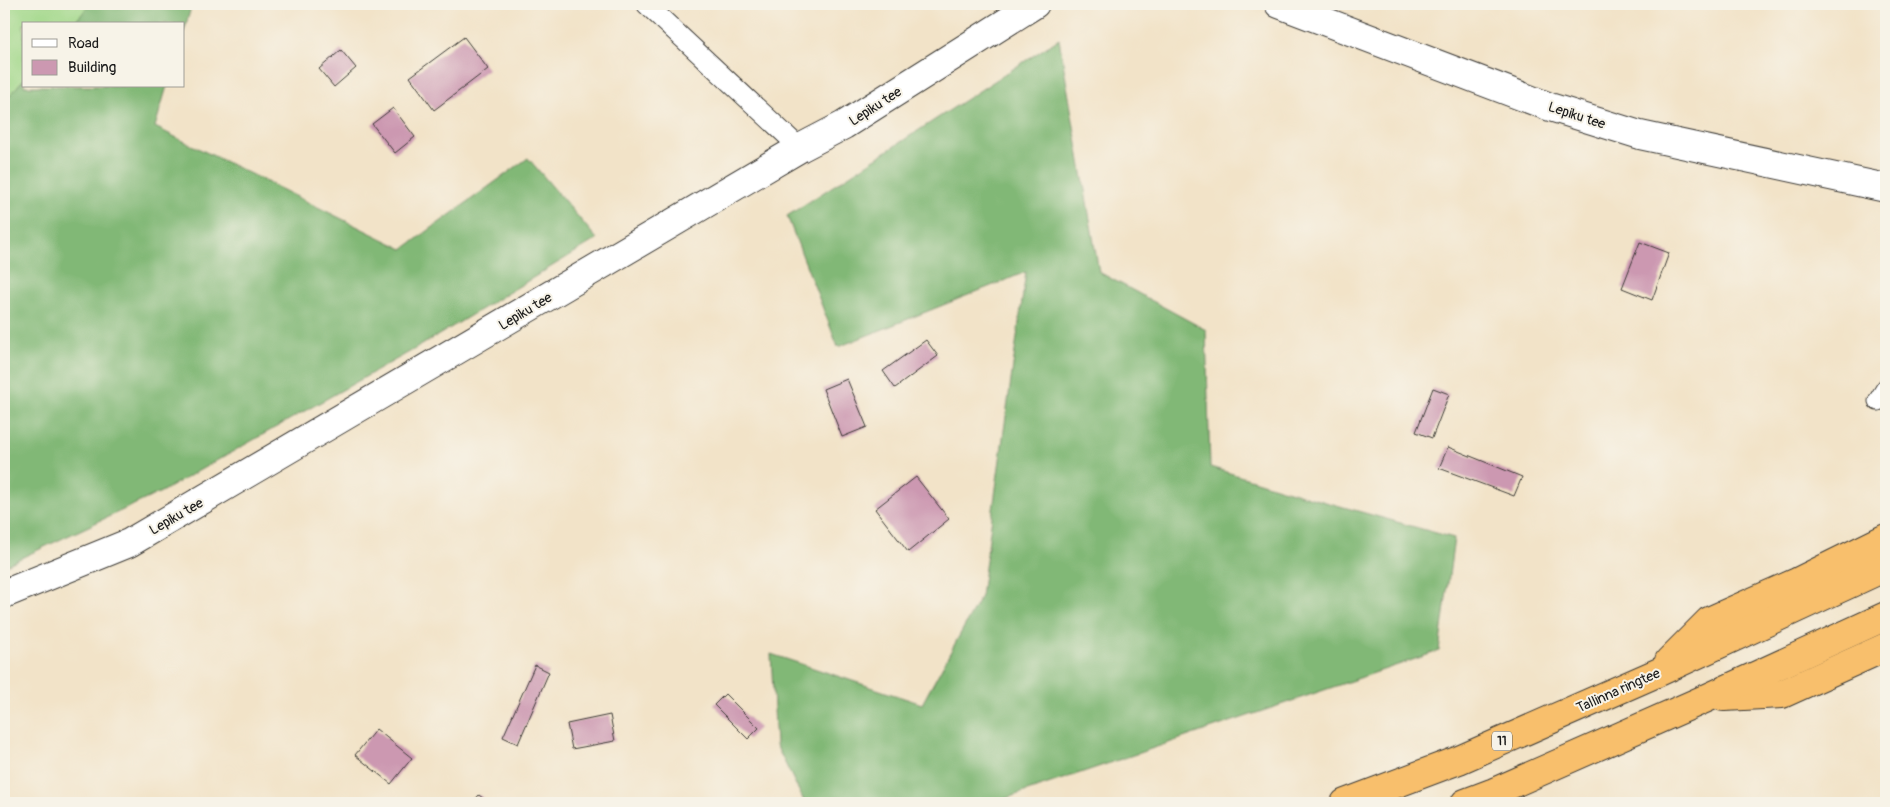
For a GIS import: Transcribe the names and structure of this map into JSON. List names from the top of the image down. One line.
{"streets":{"highway":["Tallinna ringtee","11"],"street":["Lepiku tee"]},"legend":["Road","Building"]}
